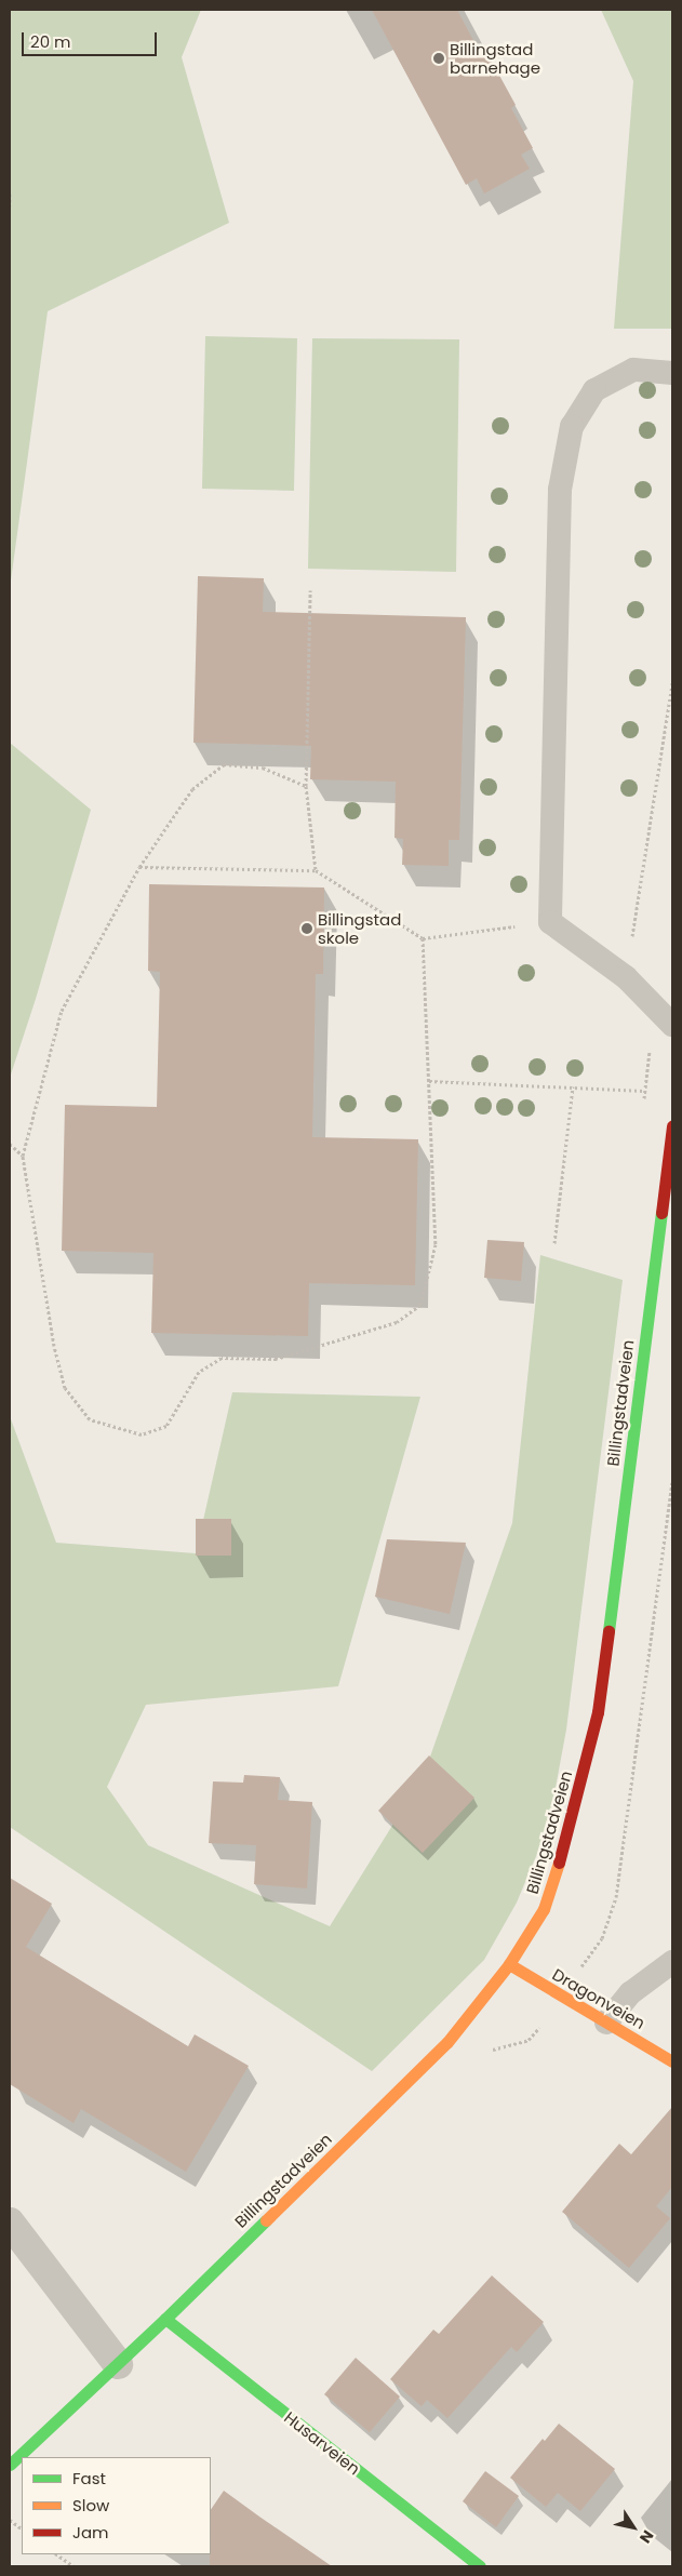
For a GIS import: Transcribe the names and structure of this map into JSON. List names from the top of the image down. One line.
{"streets":{"main road":["Billingstadveien","Dragonveien","Husarveien"]},"crossings":[["Billingstadveien","Dragonveien"],["Billingstadveien","Husarveien"]],"places":["Billingstad barnehage","Billingstad skole"],"legend":["Fast","Slow","Jam"],"scale_bar":"20 m","north":"bottom right"}
